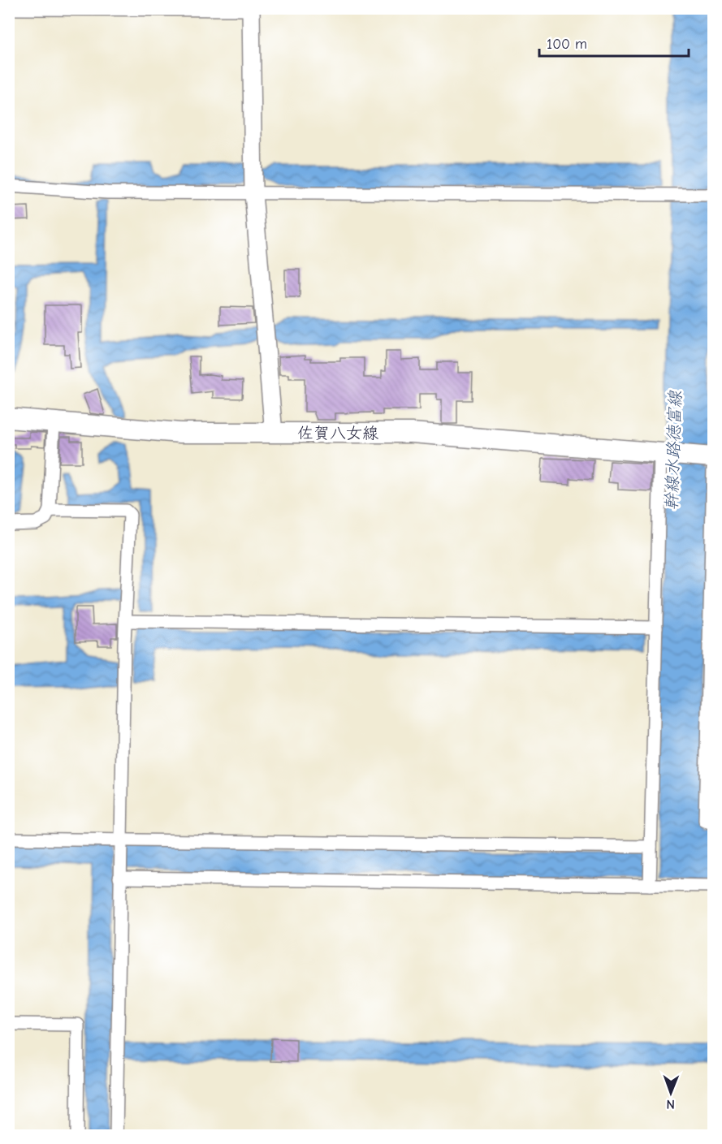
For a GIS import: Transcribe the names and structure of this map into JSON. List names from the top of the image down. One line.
{"streets":{"main road":["佐賀八女線"]},"water":["幹線水路徳富線"],"scale_bar":"100 m","north":"bottom"}
